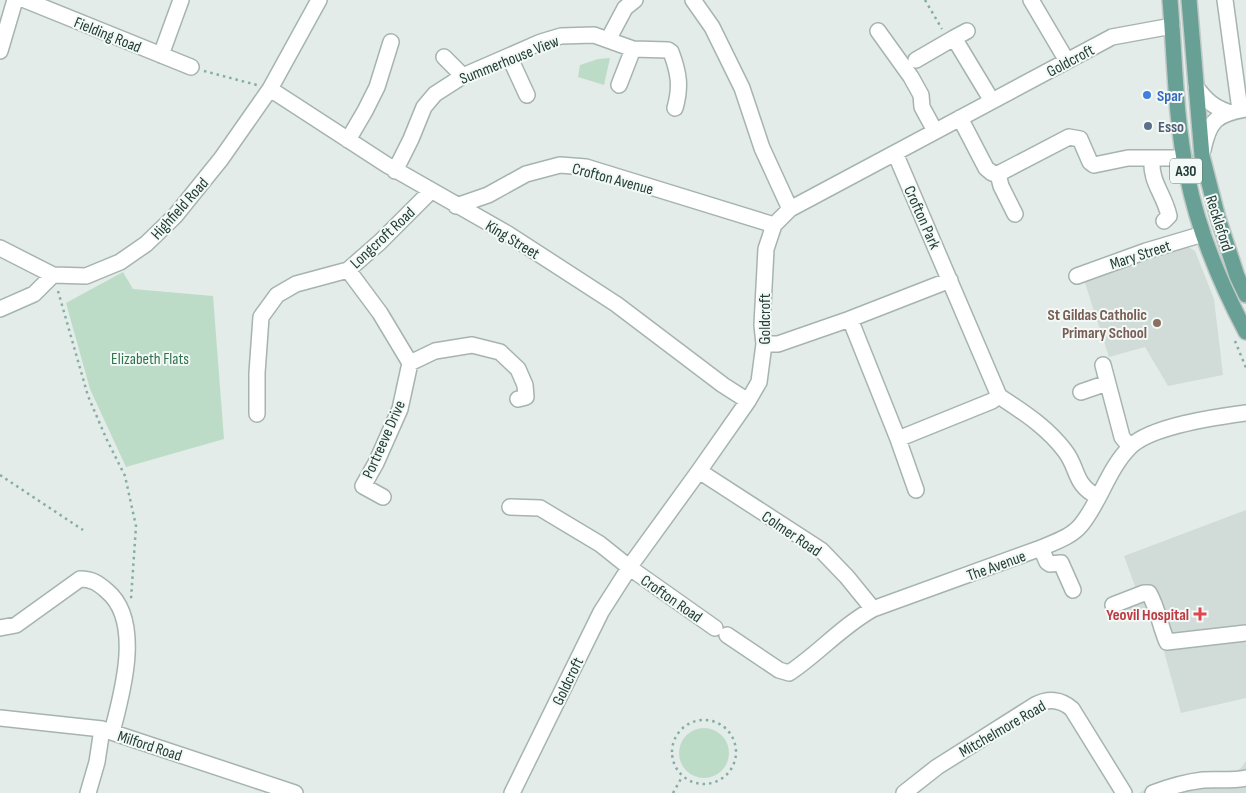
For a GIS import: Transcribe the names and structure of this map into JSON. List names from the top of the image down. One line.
{"streets":{"main road":["A30","Reckleford"],"street":["Fielding Road","Summerhouse View","Goldcroft","Crofton Avenue","Highfield Road","Crofton Park","Longcroft Road","King Street","Mary Street","Portreeve Drive","Colmer Road","The Avenue","Crofton Road","Mitchelmore Road","Milford Road"]},"crossings":[["Summerhouse View","King Street"],["Goldcroft","Crofton Avenue"],["Goldcroft","Crofton Park"],["Goldcroft","Reckleford"],["Goldcroft","King Street"],["Goldcroft","Colmer Road"],["Goldcroft","Crofton Road"],["Crofton Avenue","King Street"],["Highfield Road","King Street"],["Reckleford","Mary Street"],["Longcroft Road","King Street"],["Colmer Road","The Avenue"],["The Avenue","Crofton Road"]],"parks":["Elizabeth Flats"],"places":{"other":["Spar","Esso","St Gildas Catholic Primary School"],"health":["Yeovil Hospital"]}}
